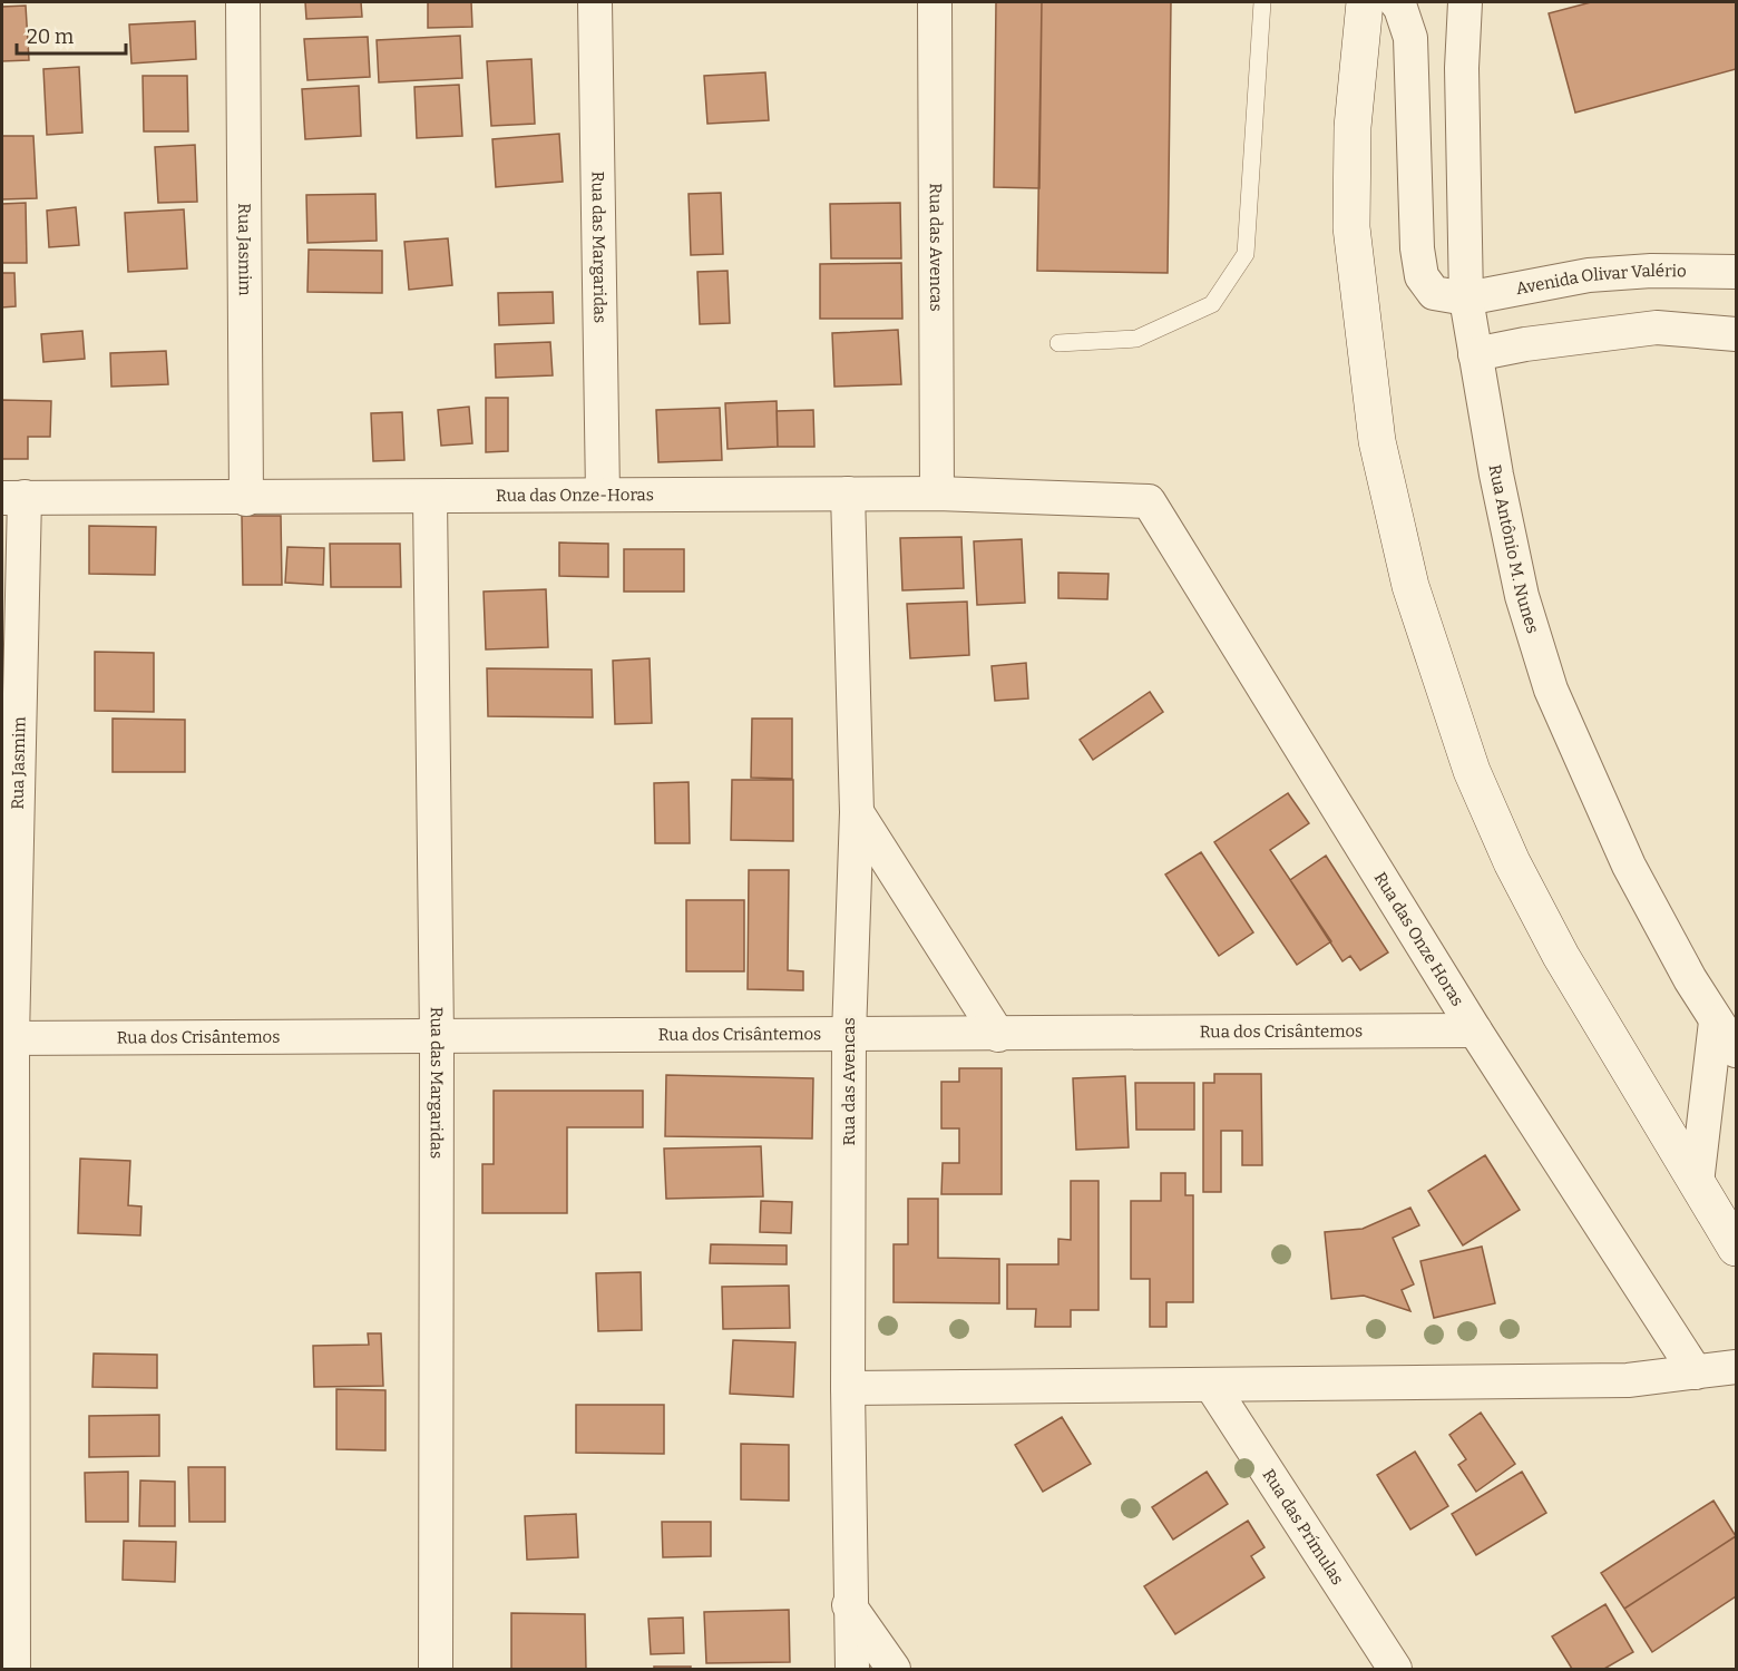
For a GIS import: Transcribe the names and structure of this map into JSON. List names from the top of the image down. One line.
{"streets":{"street":["Rua das Margaridas","Rua das Avencas","Rua Jasmim","Avenida Olivar Valério","Rua das Onze-Horas","Rua Antônio M. Nunes","Rua das Onze Horas","Rua dos Crisântemos","Rua das Prímulas"]},"crossings":[["Rua das Margaridas","Rua das Onze-Horas"],["Rua das Margaridas","Rua dos Crisântemos"],["Rua das Avencas","Rua das Onze-Horas"],["Rua das Avencas","Rua dos Crisântemos"],["Rua Jasmim","Rua das Onze-Horas"],["Rua Jasmim","Rua dos Crisântemos"],["Avenida Olivar Valério","Rua Antônio M. Nunes"],["Rua das Onze-Horas","Rua das Onze Horas"],["Rua das Onze Horas","Rua dos Crisântemos"]],"scale_bar":"20 m"}
